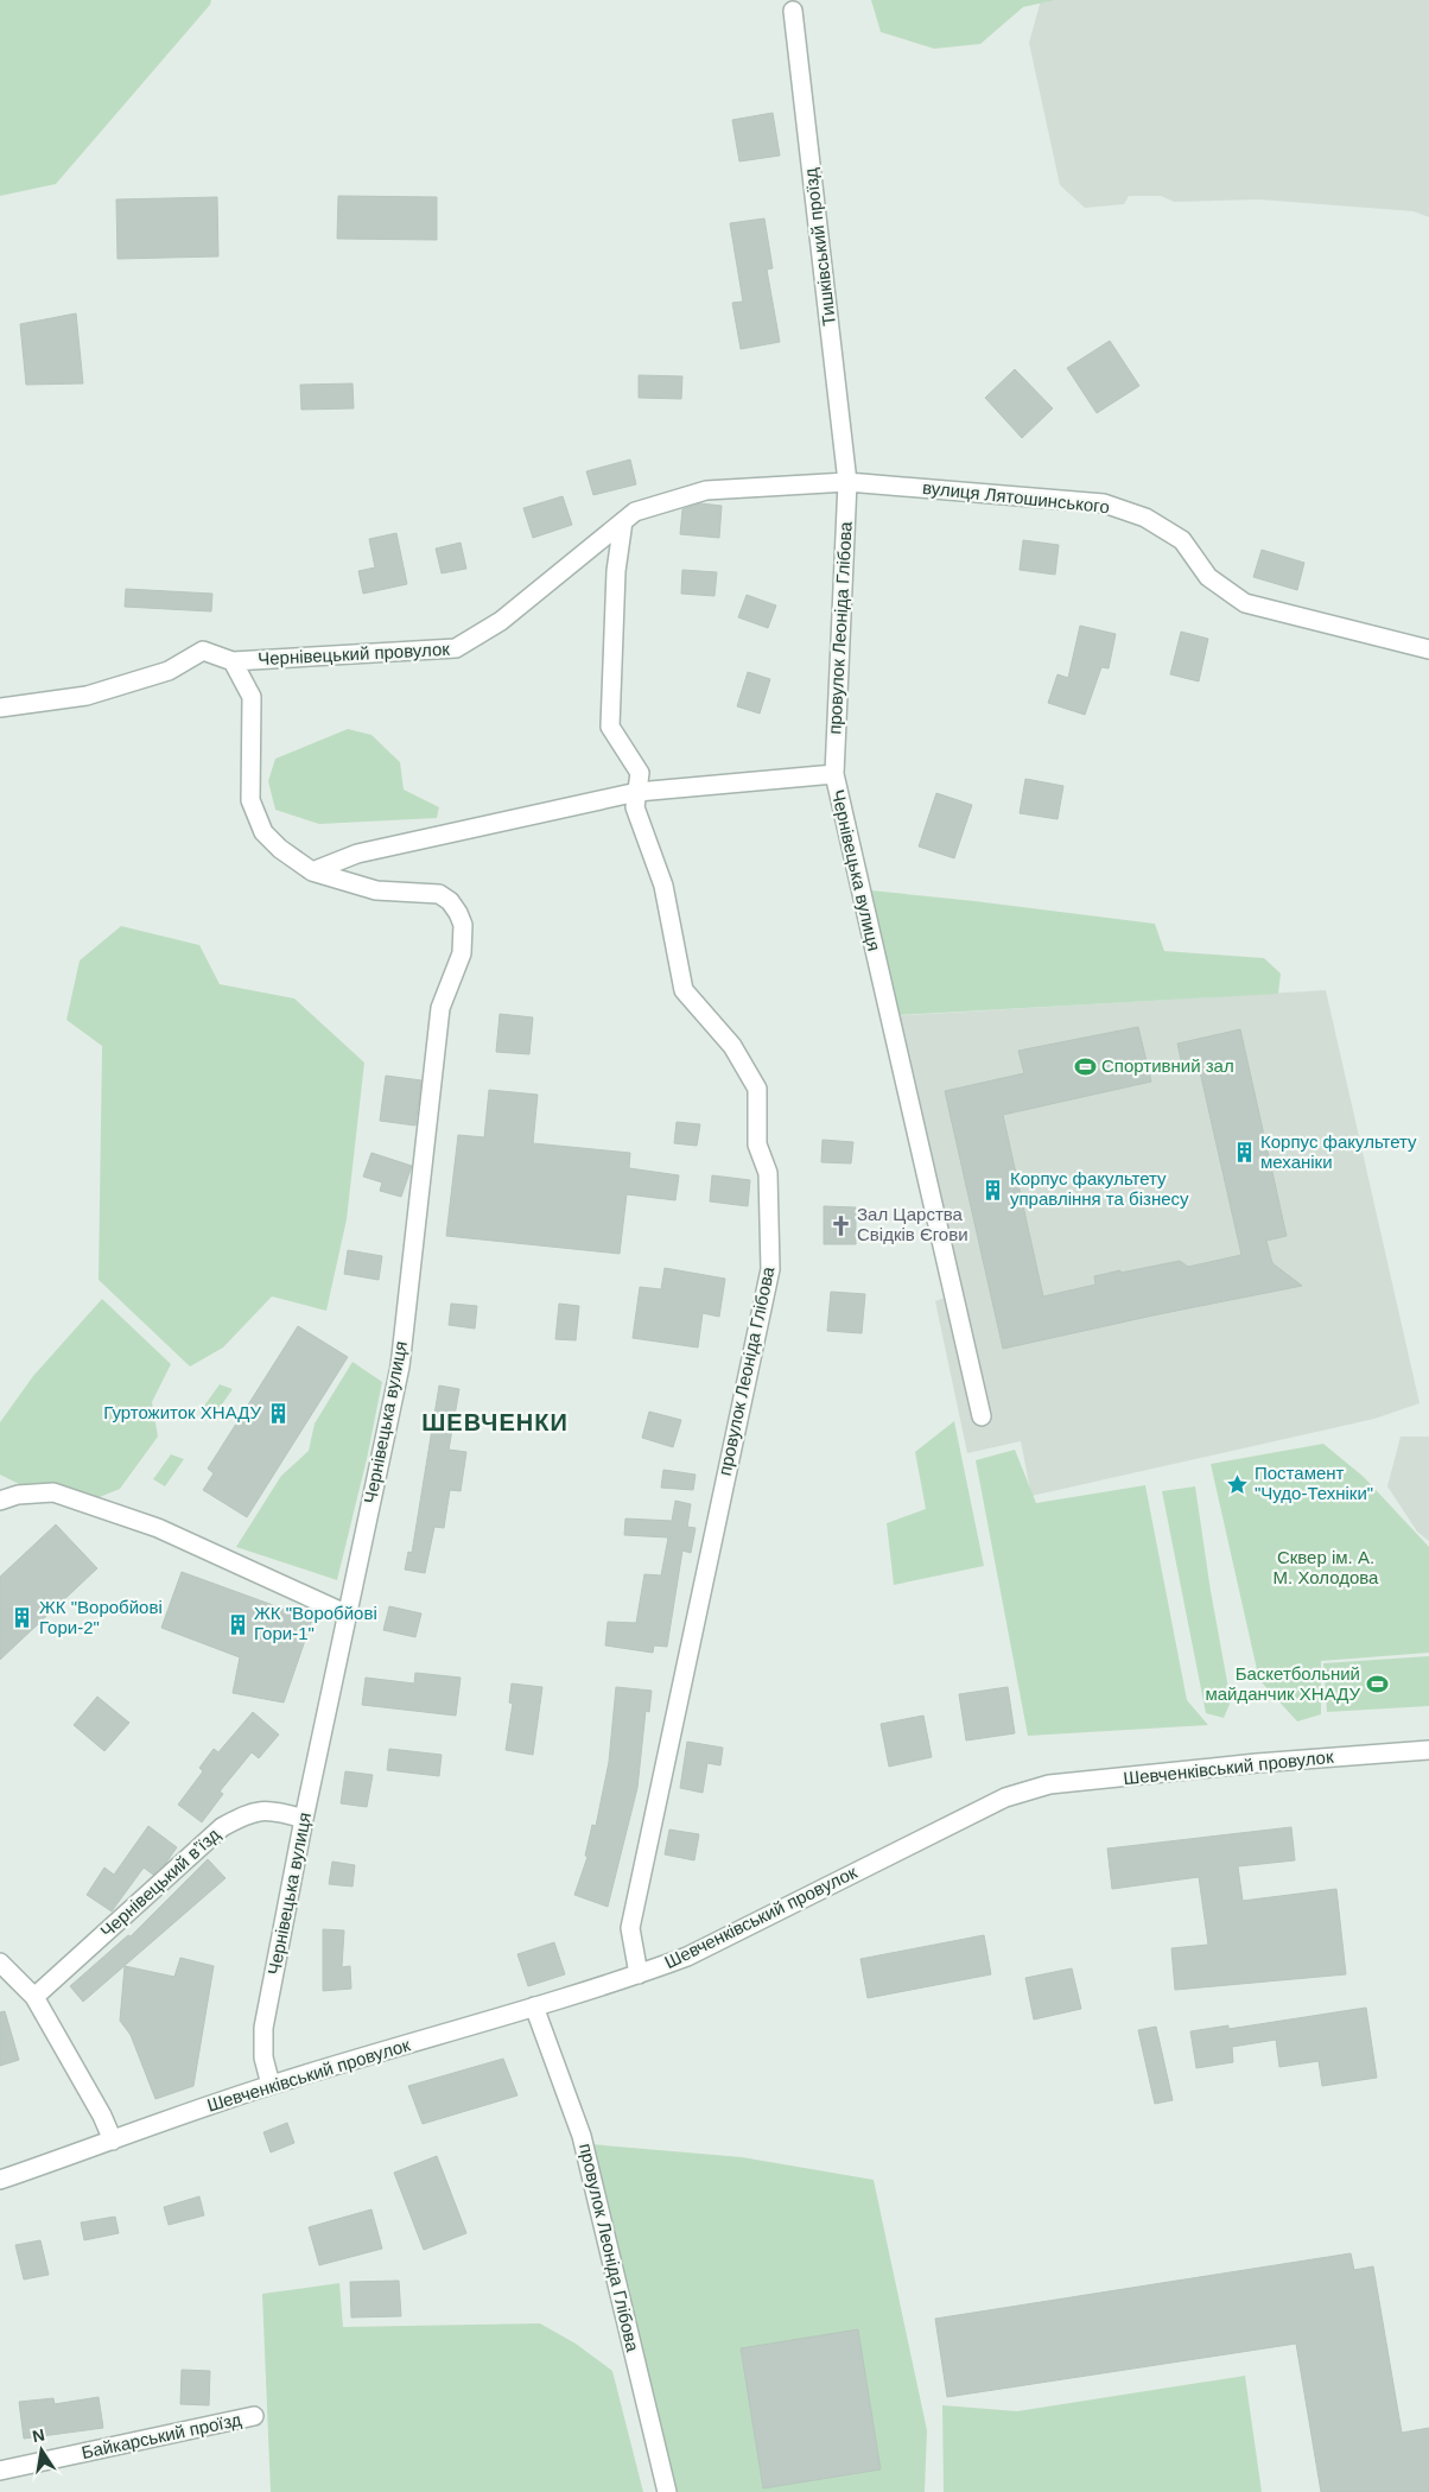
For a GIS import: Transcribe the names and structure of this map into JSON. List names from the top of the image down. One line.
{"streets":{"street":["Тишківський проїзд","вулиця Лятошинського","провулок Леоніда Глібова","Чернівецький провулок","Чернівецька вулиця","Шевченківський провулок","Чернівецький вʼїзд","Байкарський проїзд"]},"crossings":[["Тишківський проїзд","вулиця Лятошинського"],["Тишківський проїзд","провулок Леоніда Глібова"],["Тишківський проїзд","Чернівецький провулок"],["вулиця Лятошинського","провулок Леоніда Глібова"],["вулиця Лятошинського","Чернівецький провулок"],["провулок Леоніда Глібова","Чернівецький провулок"],["провулок Леоніда Глібова","Чернівецька вулиця"],["провулок Леоніда Глібова","Шевченківський провулок"],["Чернівецький провулок","Чернівецька вулиця"],["Чернівецька вулиця","Шевченківський провулок"],["Чернівецька вулиця","Чернівецький вʼїзд"]],"districts":["ШЕВЧЕНКИ"],"parks":["Сквер ім. А. М. Холодова"],"places":{"sports":["Спортивний зал","Баскетбольний майданчик ХНАДУ"],"building":["Корпус факультету механіки","Корпус факультету управління та бізнесу","Гуртожиток ХНАДУ","ЖК \"Воробйові Гори-2\"","ЖК \"Воробйові Гори-1\""],"church":["Зал Царства Свідків Єгови"],"place":["Постамент \"Чудо-Техніки\""]},"north":"top"}
